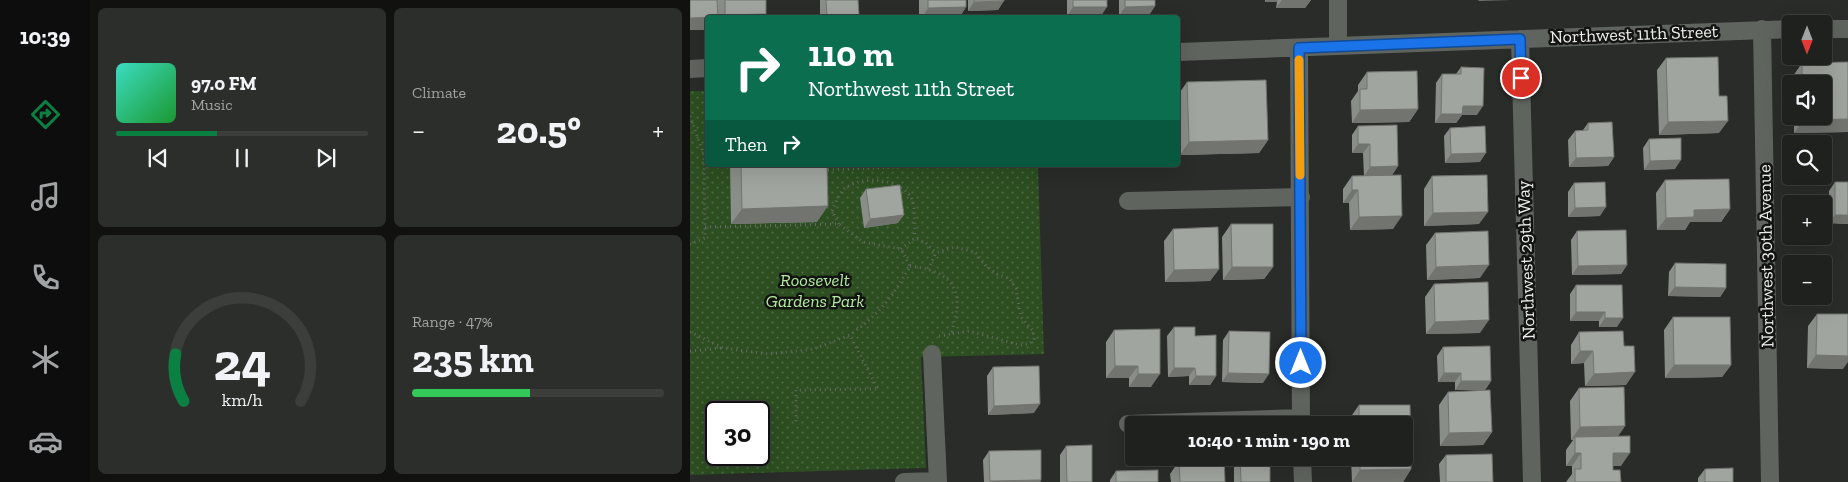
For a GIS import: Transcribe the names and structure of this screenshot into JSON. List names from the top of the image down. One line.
{"streets":{"street":["Northwest 11th Street","Northwest 30th Avenue","Northwest 29th Way"]},"crossings":[["Northwest 11th Street","Northwest 30th Avenue"],["Northwest 11th Street","Northwest 29th Way"]],"parks":["Roosevelt Gardens Park"],"north":"bottom","page":{"tabs":"10:39","tile":["Climate",["Range · 47%","235 km"]],"map_buttons":["+","−"],"turn":["110 m","Northwest 11th Street"],"song":["97.0 FM","Music"],"heat":["−","20.5°","+"],"then":"Then","limit":"30","trip":"10:40 · 1 min · 190 m","gauge":["24","km/h"]}}
